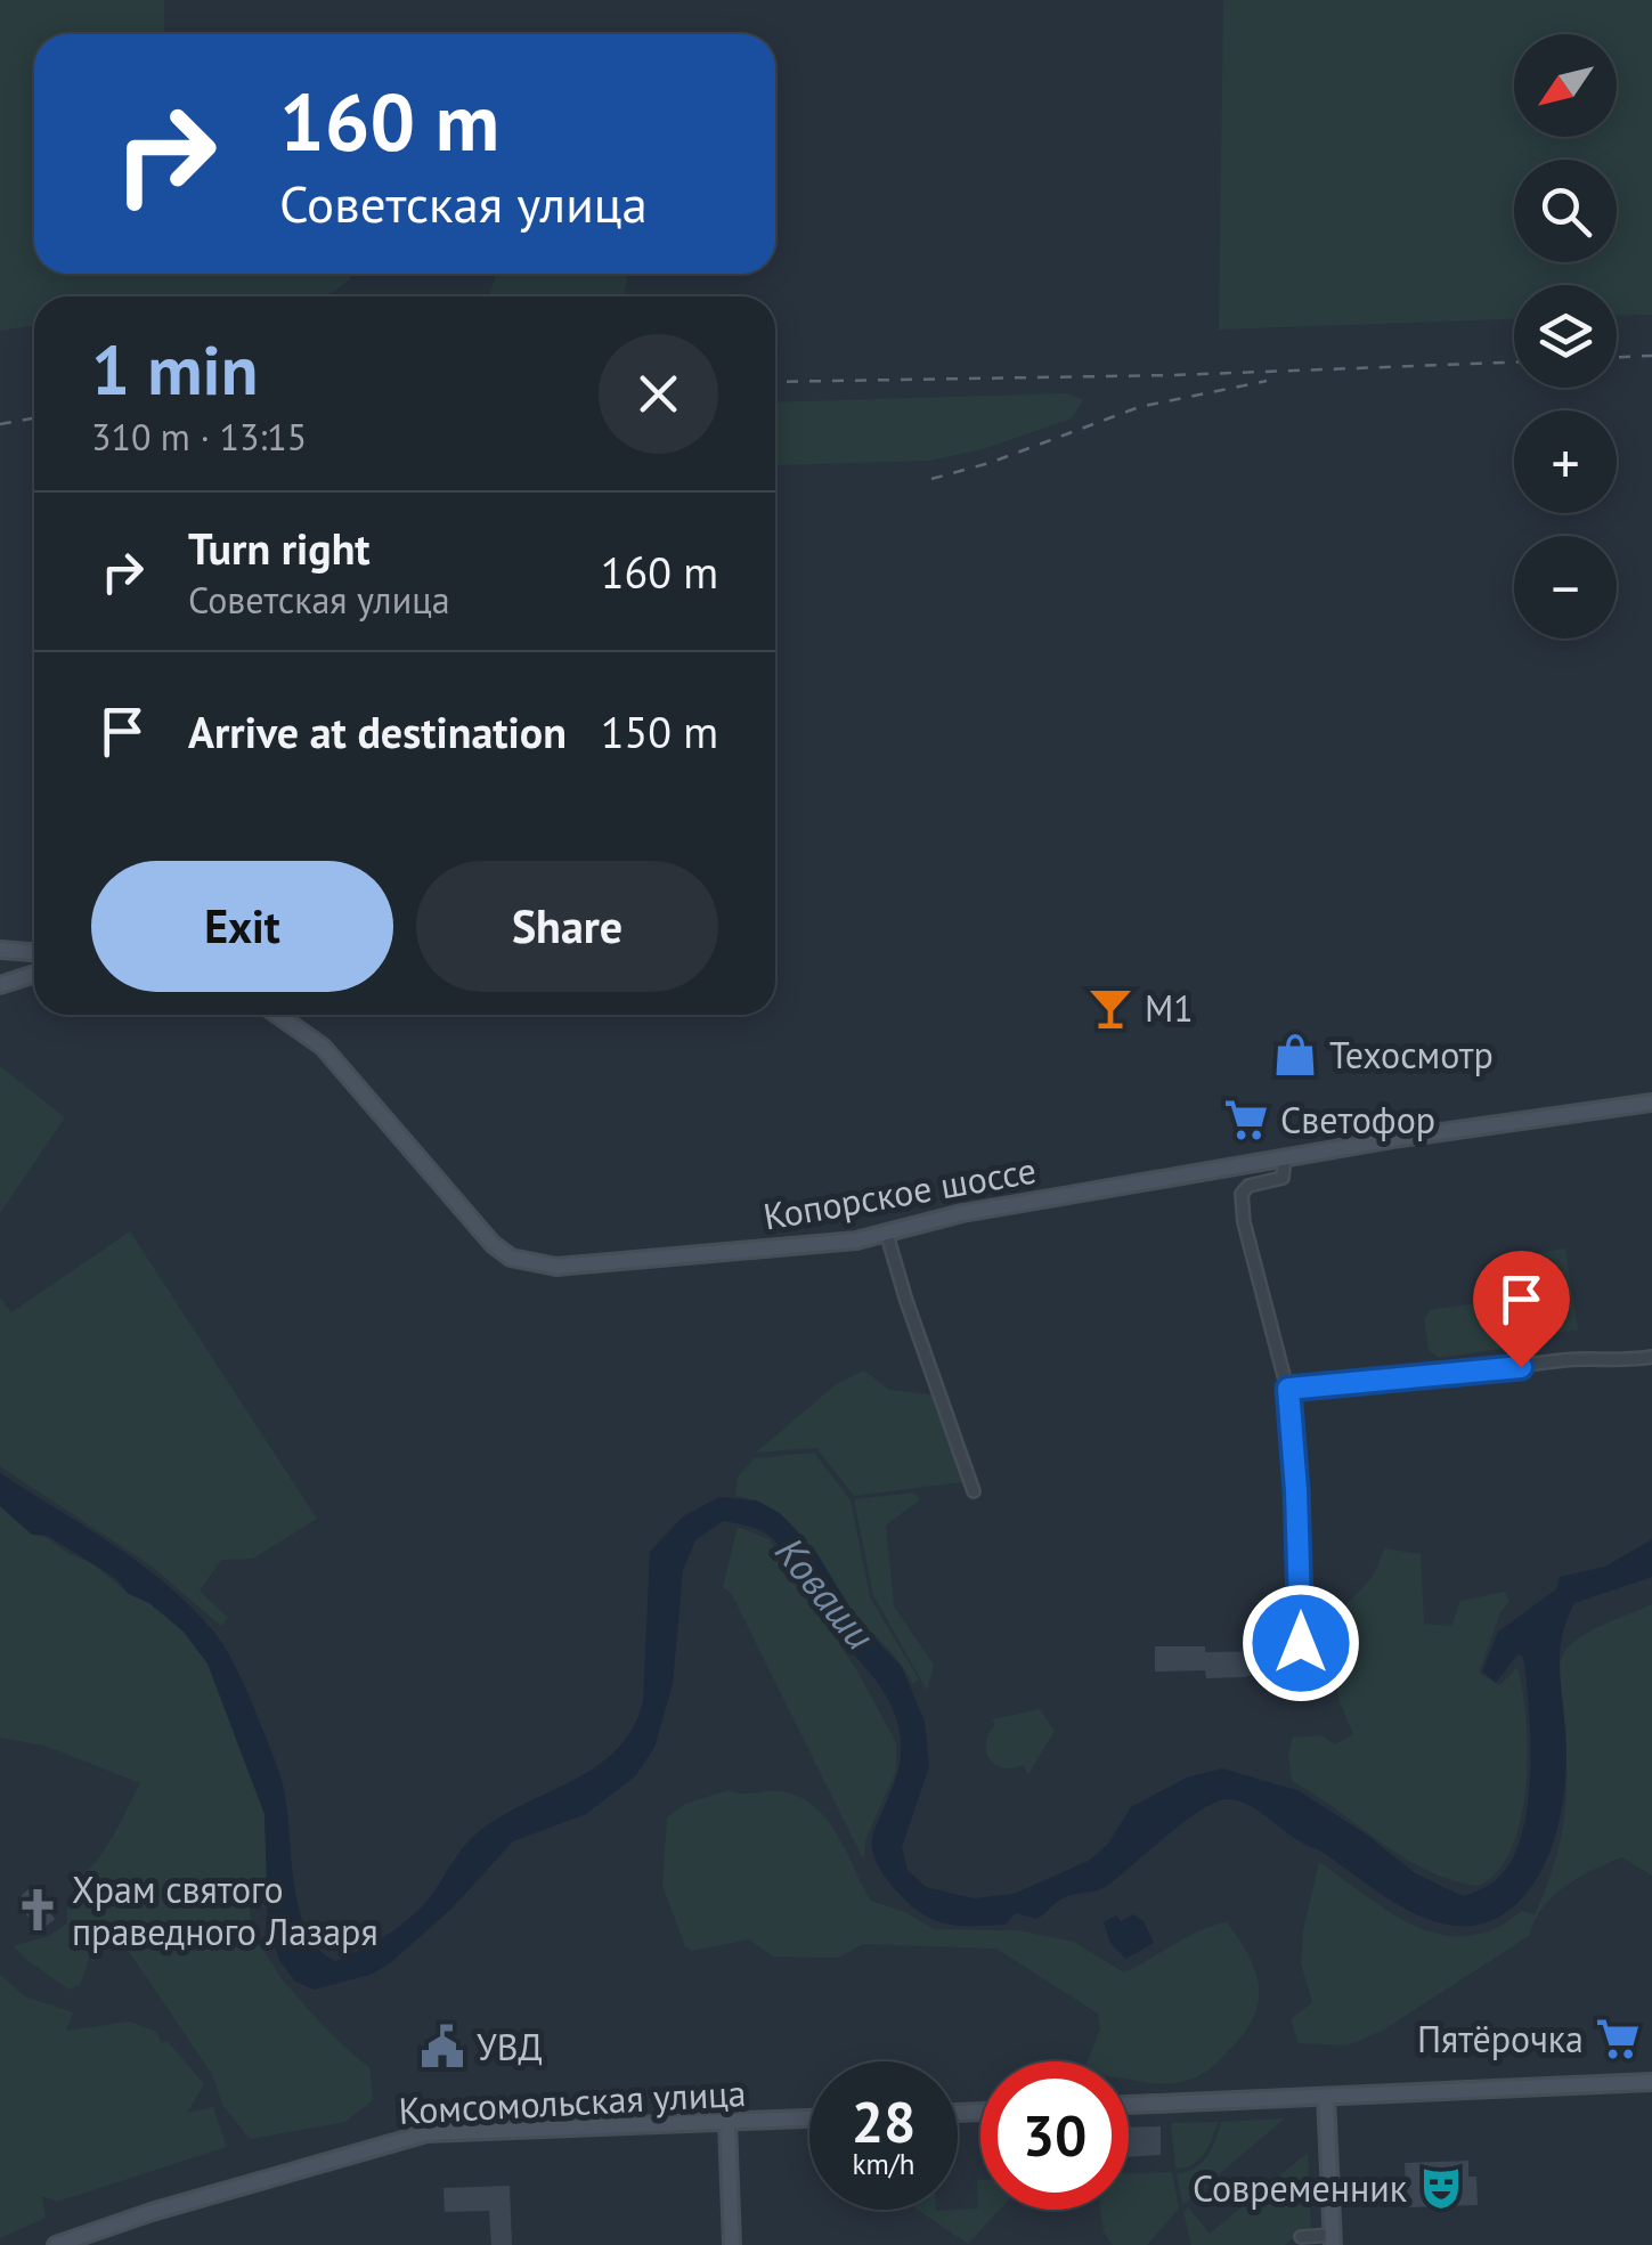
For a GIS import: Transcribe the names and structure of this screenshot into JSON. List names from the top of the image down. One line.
{"streets":{"street":["Копорское шоссе","Комсомольская улица"]},"water":["Коваши"],"places":{"bar":["М1"],"shop":["Техосмотр"],"supermarket":["Светофор","Пятёрочка"],"church":["Храм святого праведного Лазаря"],"public building":["УВД"],"theatre":["Современник"]},"north":"bottom left","page":{"map_buttons":["+","−"],"turn":["160 m","Советская улица"],"heading":["1 min","310 m · 13:15"],"list":[{"name":"Turn right","note":"Советская улица","value":"160 m"},{"name":"Arrive at destination","value":"150 m"}],"buttons":["Exit","Share"],"speed":"28 km/h","limit":"30"}}
